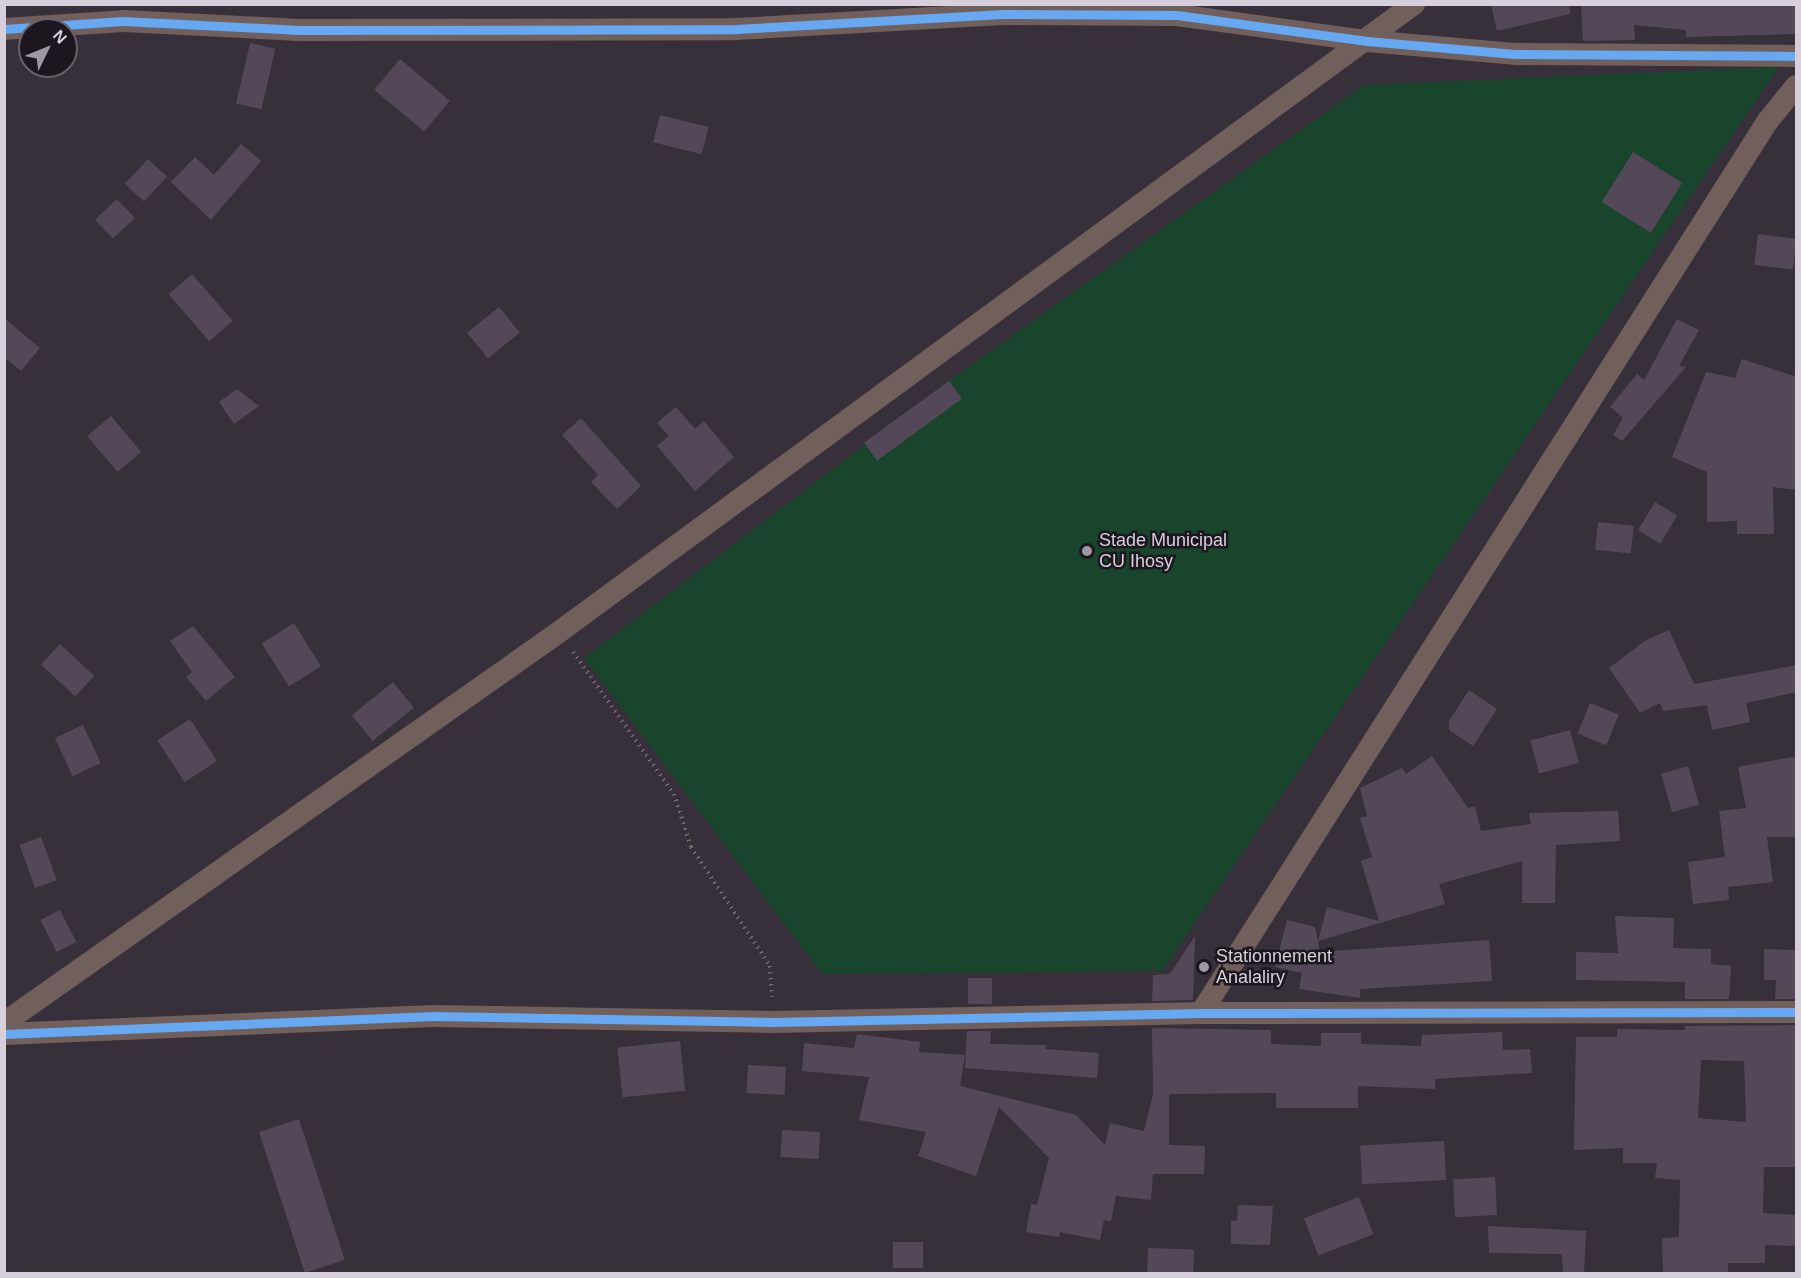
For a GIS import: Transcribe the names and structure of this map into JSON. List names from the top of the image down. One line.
{"places":["Stade Municipal CU Ihosy","Stationnement Analaliry"],"north":"top right"}
